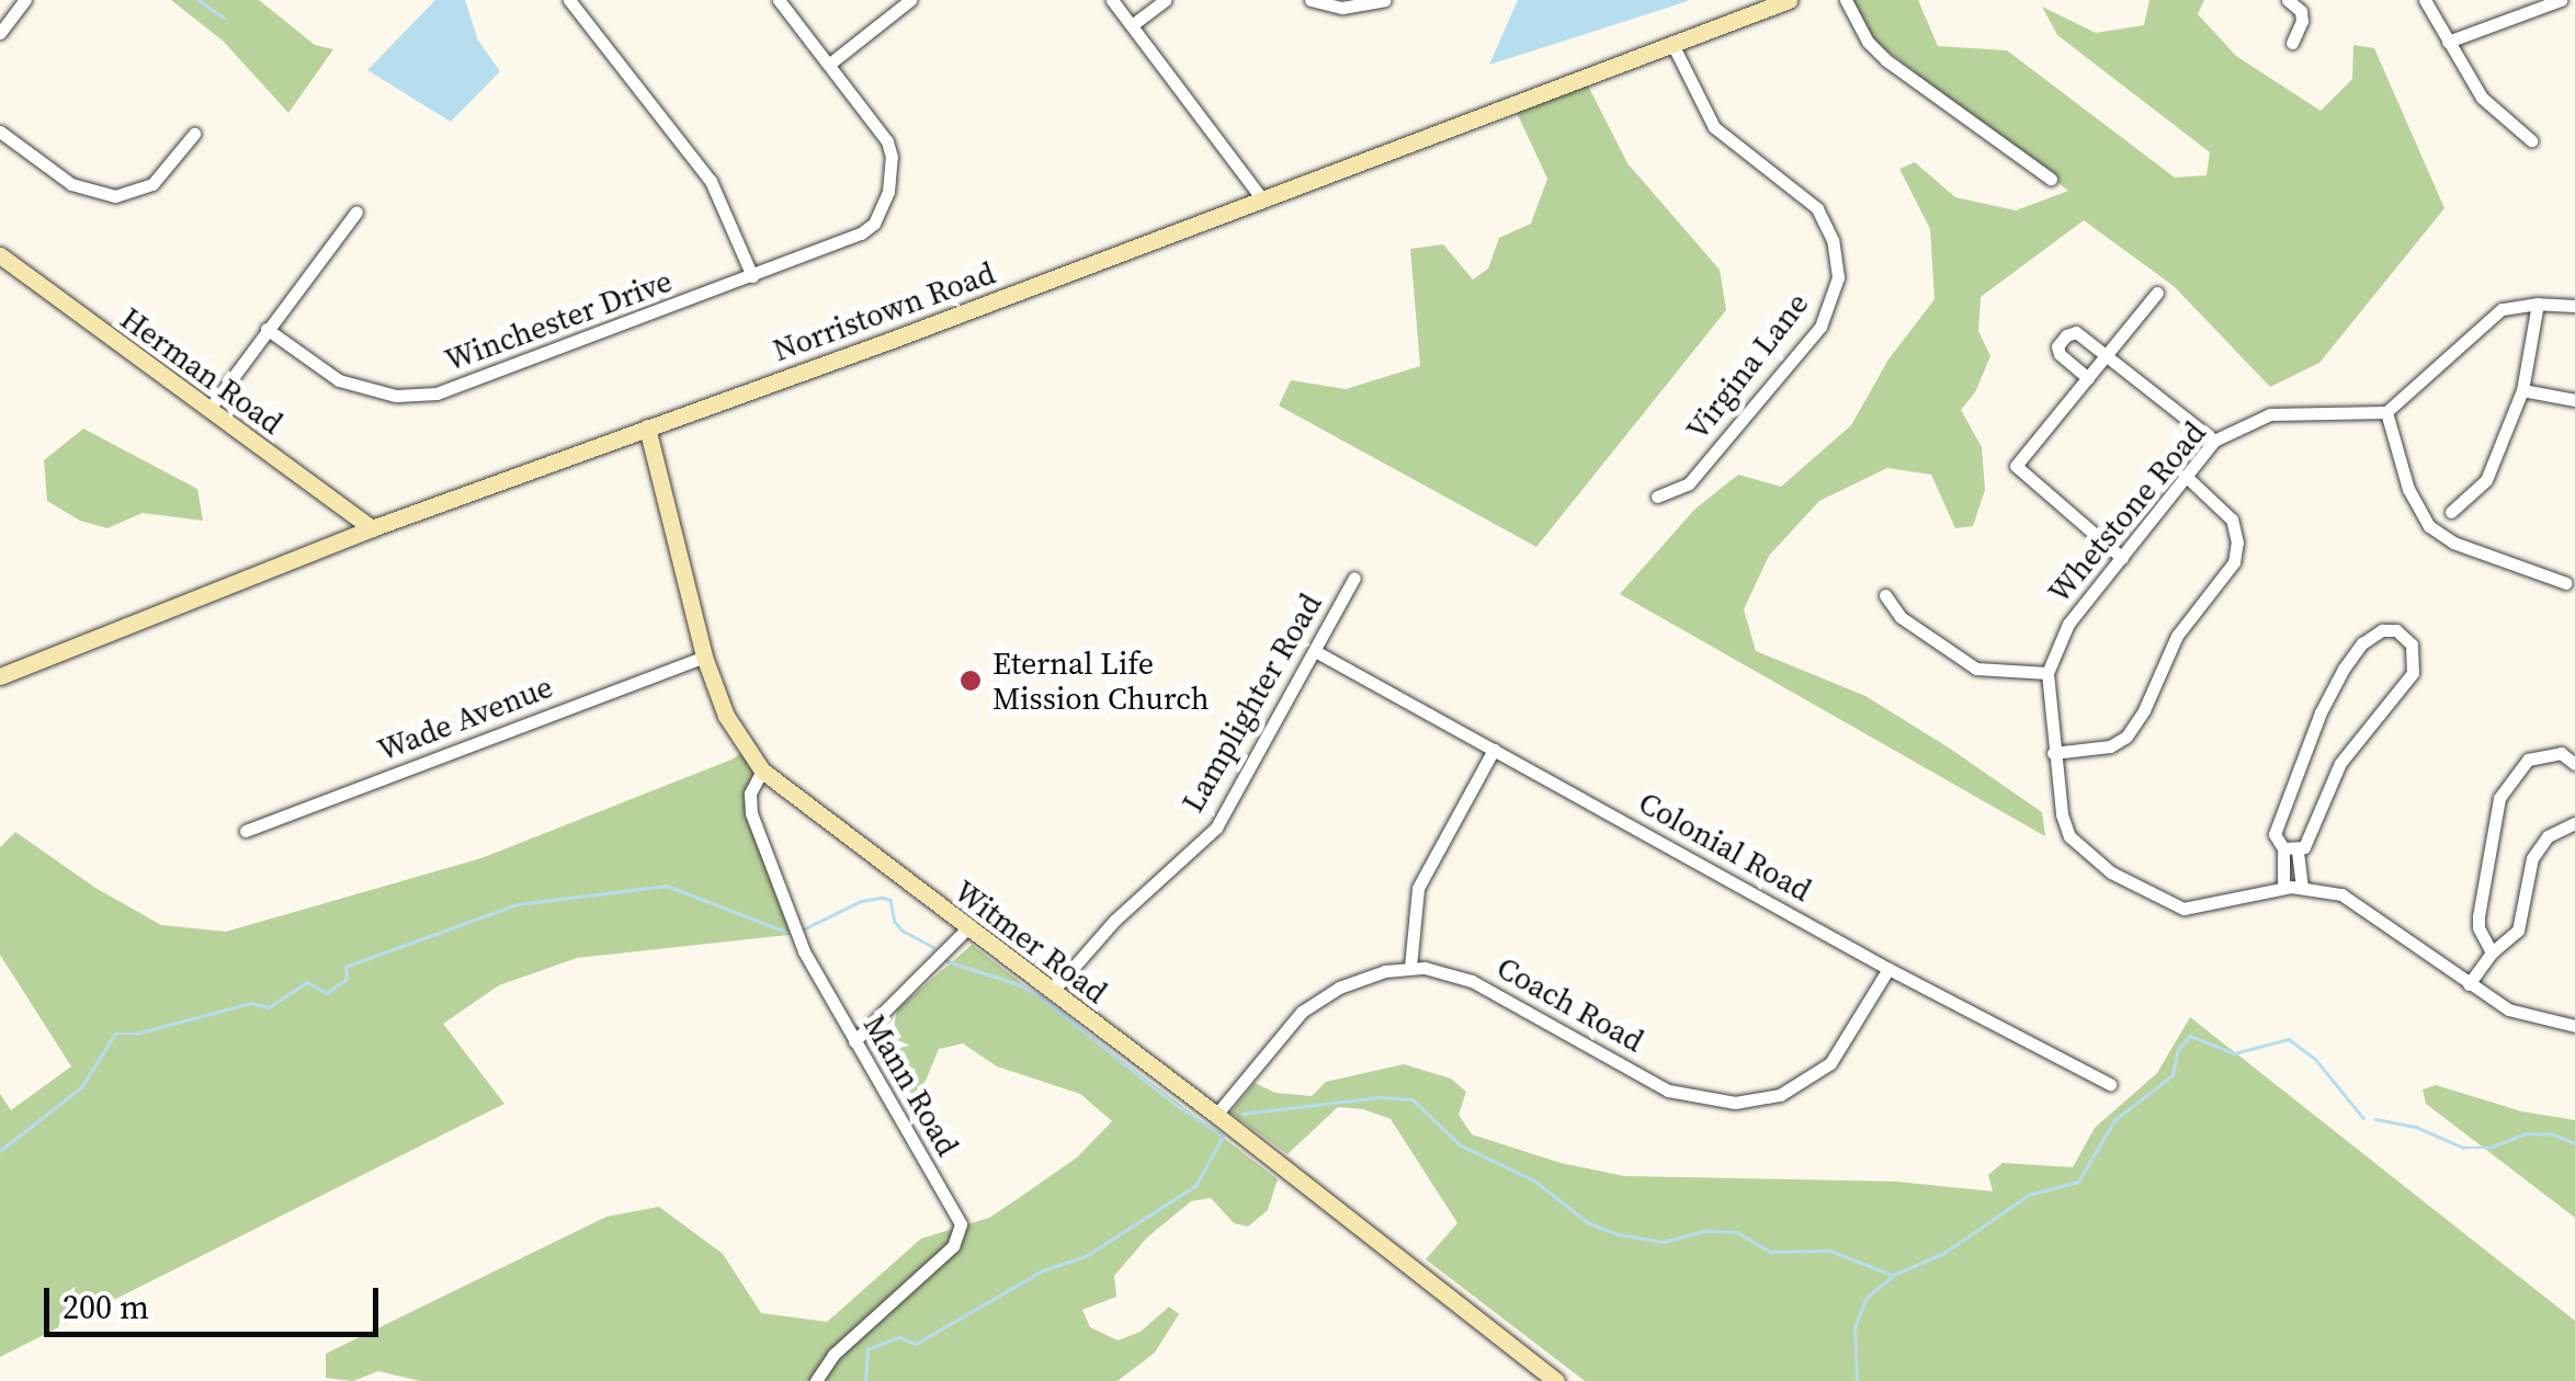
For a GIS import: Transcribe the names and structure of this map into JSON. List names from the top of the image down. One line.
{"streets":{"main road":["Norristown Road","Herman Road","Witmer Road"],"street":["Winchester Drive","Virgina Lane","Whetstone Road","Lamplighter Road","Wade Avenue","Colonial Road","Coach Road","Mann Road"]},"crossings":[["Norristown Road","Virgina Lane"],["Norristown Road","Herman Road"],["Norristown Road","Witmer Road"],["Lamplighter Road","Colonial Road"],["Lamplighter Road","Witmer Road"],["Wade Avenue","Witmer Road"],["Colonial Road","Coach Road"],["Witmer Road","Coach Road"],["Witmer Road","Mann Road"]],"places":["Eternal Life Mission Church"],"scale_bar":"200 m"}
